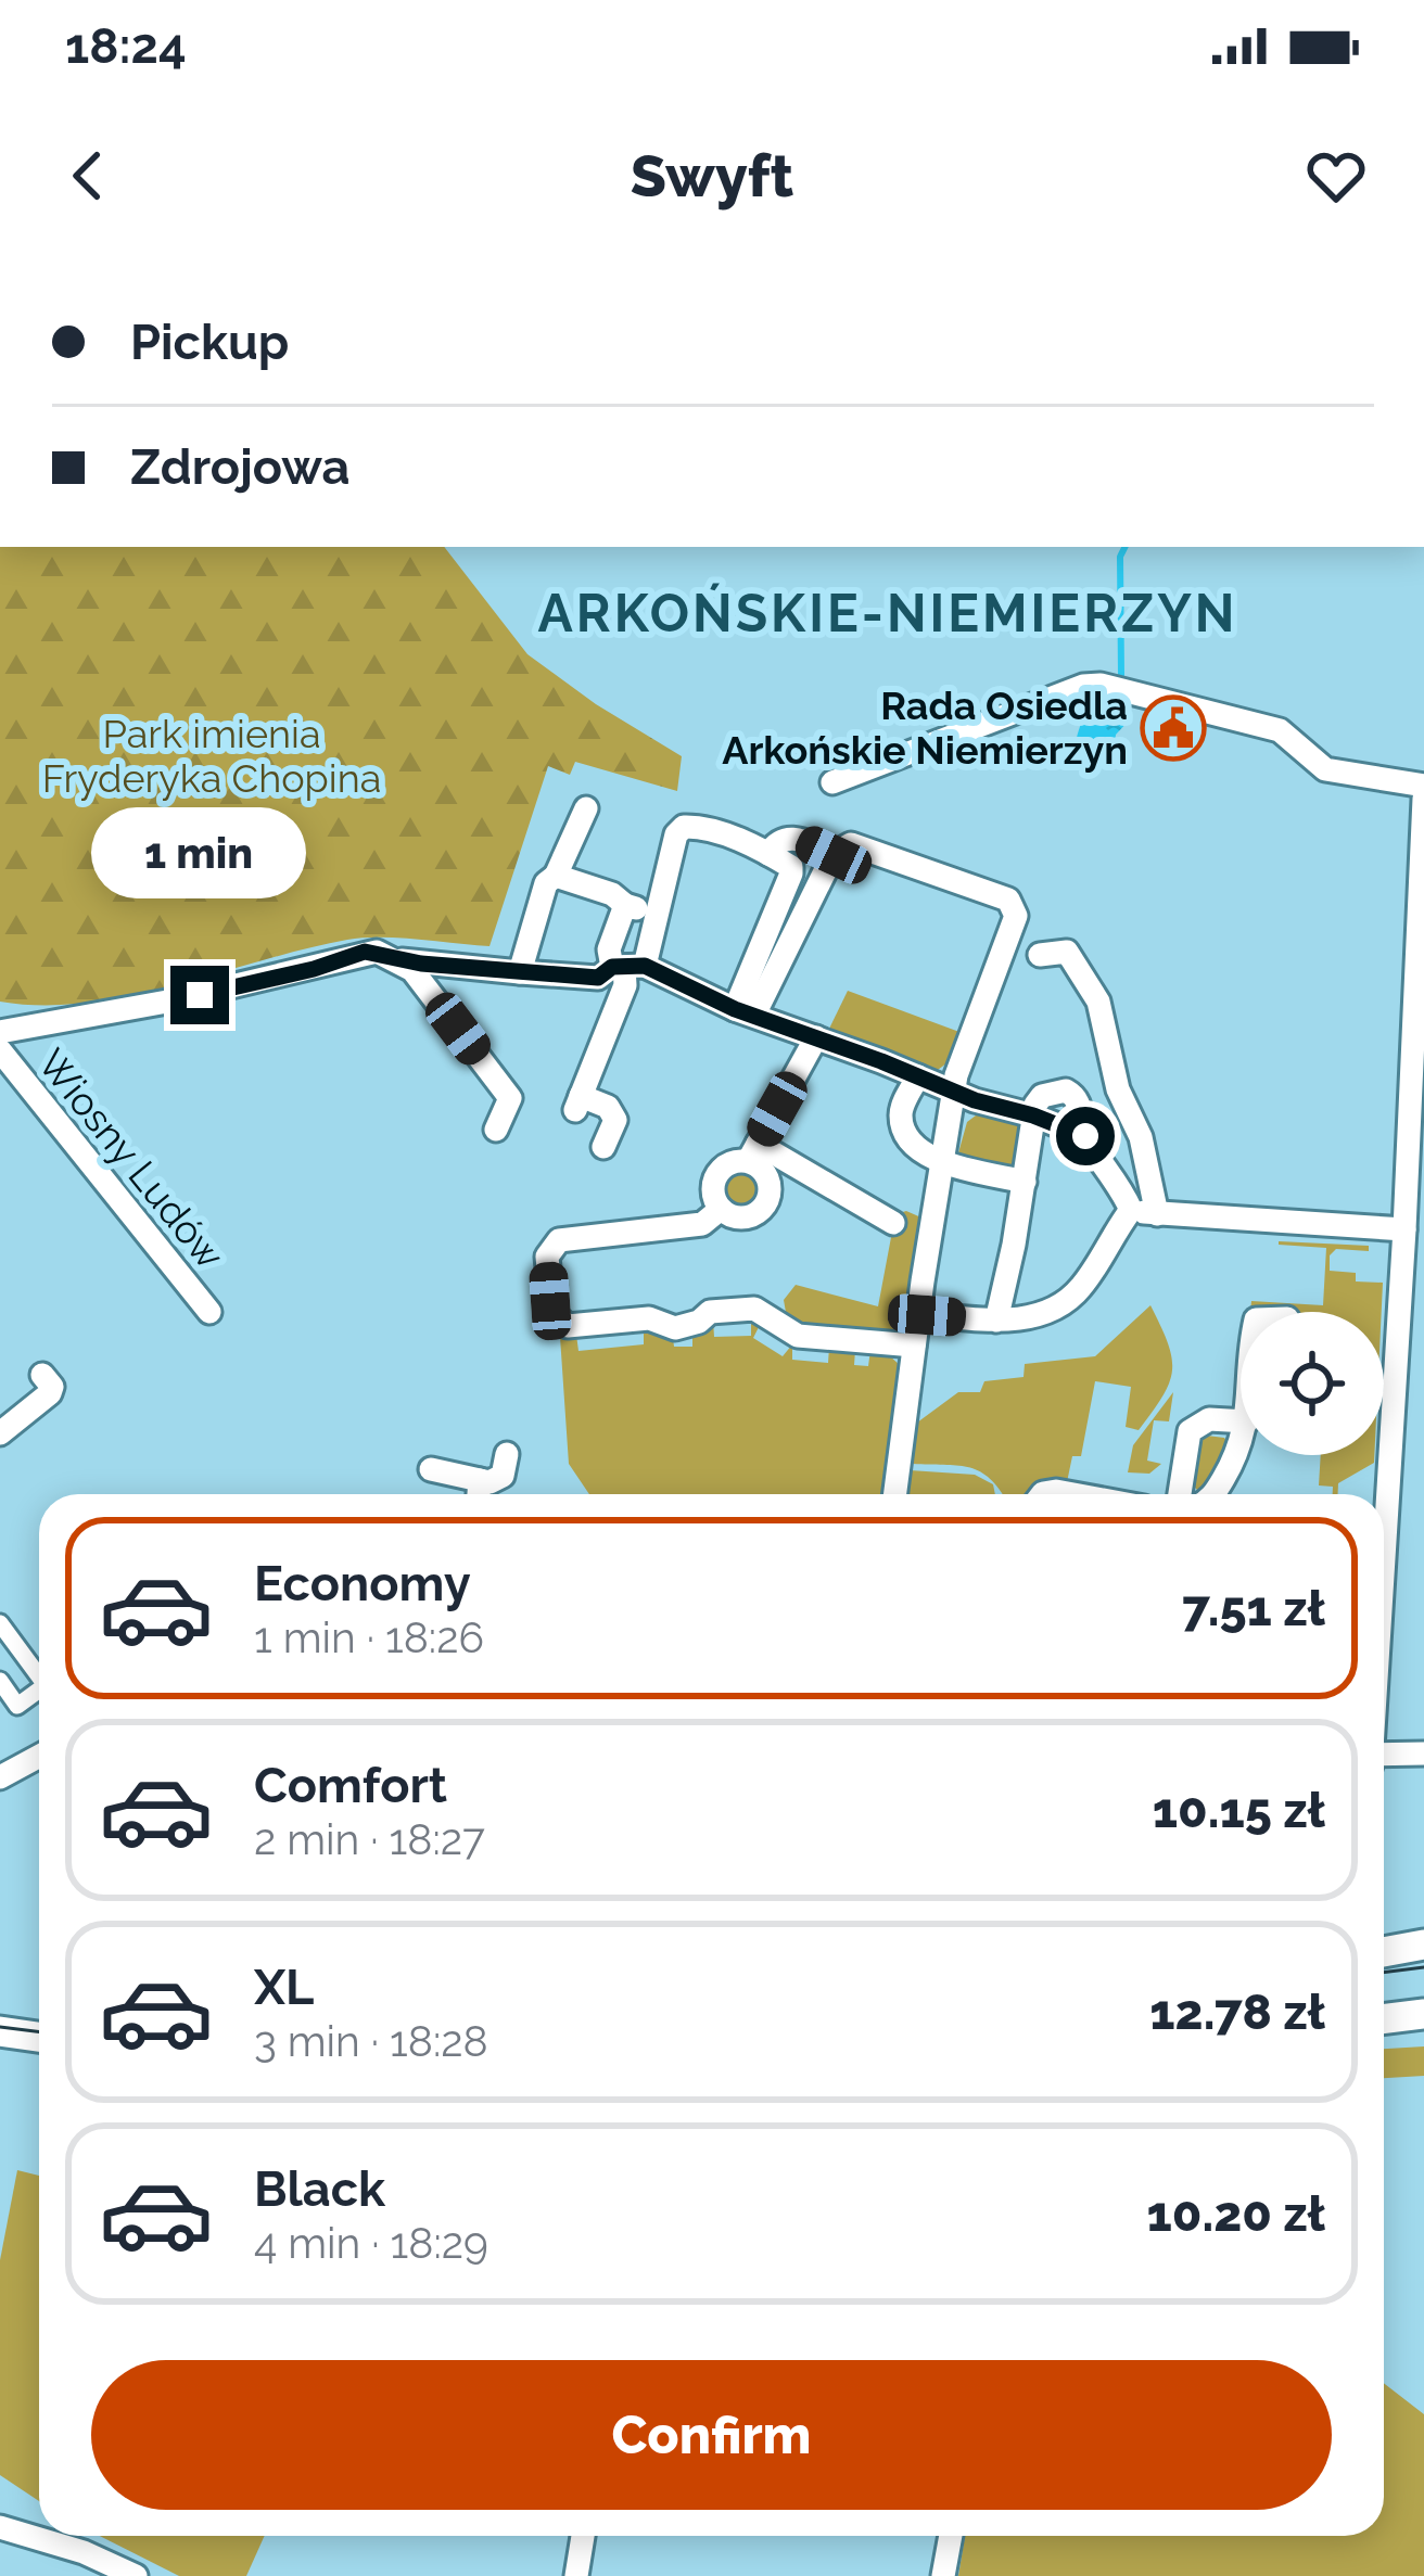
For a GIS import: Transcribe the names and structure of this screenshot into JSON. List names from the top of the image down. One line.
{"streets":{"street":["Wiosny Ludów"]},"districts":["ARKOŃSKIE-NIEMIERZYN"],"parks":["Park imienia Fryderyka Chopina"],"places":{"public building":["Rada Osiedla Arkońskie Niemierzyn"]},"page":{"status":"18:24","header":"Swyft","banner":["Pickup","Zdrojowa"],"bubble":"1 min","list":[{"name":"Economy","note":"1 min · 18:26","value":"7.51 zł"},{"name":"Comfort","note":"2 min · 18:27","value":"10.15 zł"},{"name":"XL","note":"3 min · 18:28","value":"12.78 zł"},{"name":"Black","note":"4 min · 18:29","value":"10.20 zł"}],"buttons":"Confirm"}}
